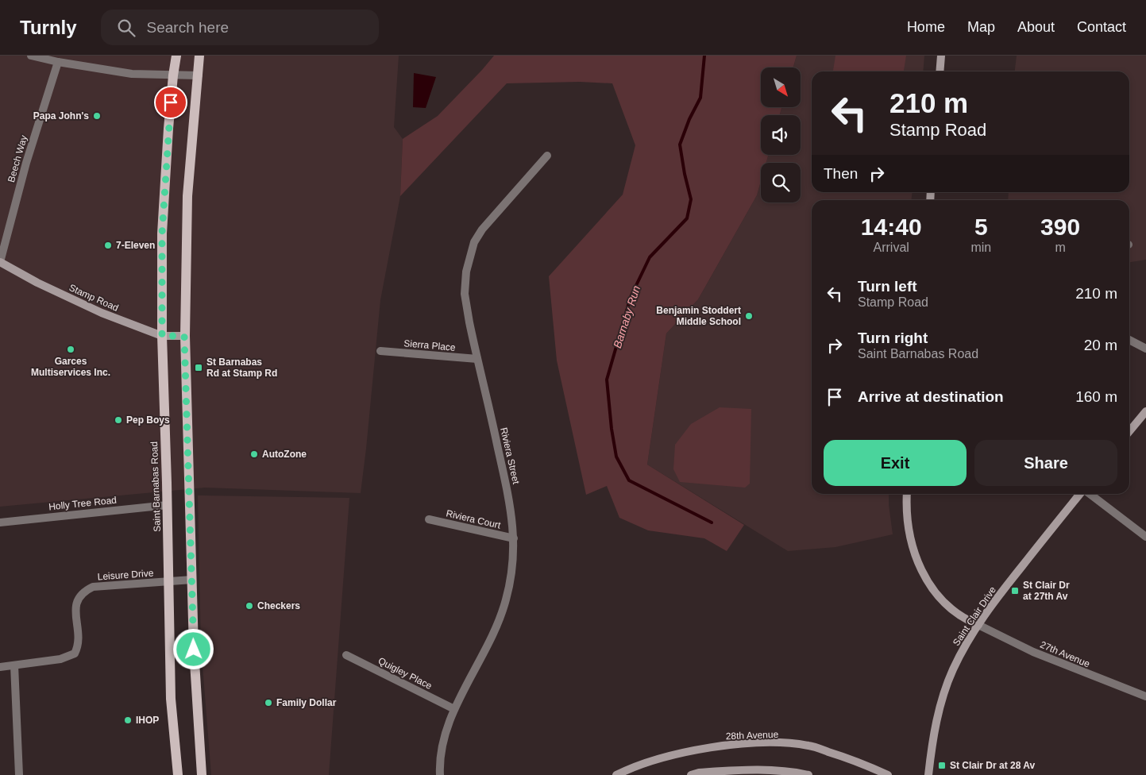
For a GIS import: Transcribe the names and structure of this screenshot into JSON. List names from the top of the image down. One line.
{"streets":{"main road":["Saint Barnabas Road"],"street":["Beech Way","Stamp Road","Sierra Place","Riviera Street","Holly Tree Road","Riviera Court","Leisure Drive","Saint Clair Drive","27th Avenue","Quigley Place","28th Avenue"]},"crossings":[["Beech Way","Stamp Road"],["Stamp Road","Saint Barnabas Road"],["Sierra Place","Riviera Street"],["Riviera Street","Riviera Court"],["Riviera Street","Quigley Place"],["Saint Barnabas Road","Holly Tree Road"],["Saint Barnabas Road","Leisure Drive"],["Saint Clair Drive","27th Avenue"]],"water":["Barnaby Run"],"places":{"other":["Papa John's","7-Eleven","Benjamin Stoddert Middle School","Garces Multiservices Inc.","Pep Boys","AutoZone","Checkers","Family Dollar","IHOP"],"transit":["St Barnabas Rd at Stamp Rd","St Clair Dr at 27th Av","St Clair Dr at 28 Av"]},"north":"bottom right","page":{"header":"Turnly","search":"Search here","nav":["Home","Map","About","Contact"],"turn":["210 m","Stamp Road"],"then":"Then","eta":["14:40","Arrival","5","min","390","m"],"list":[{"name":"Turn left","note":"Stamp Road","value":"210 m"},{"name":"Turn right","note":"Saint Barnabas Road","value":"20 m"},{"name":"Arrive at destination","value":"160 m"}],"buttons":["Exit","Share"]}}
